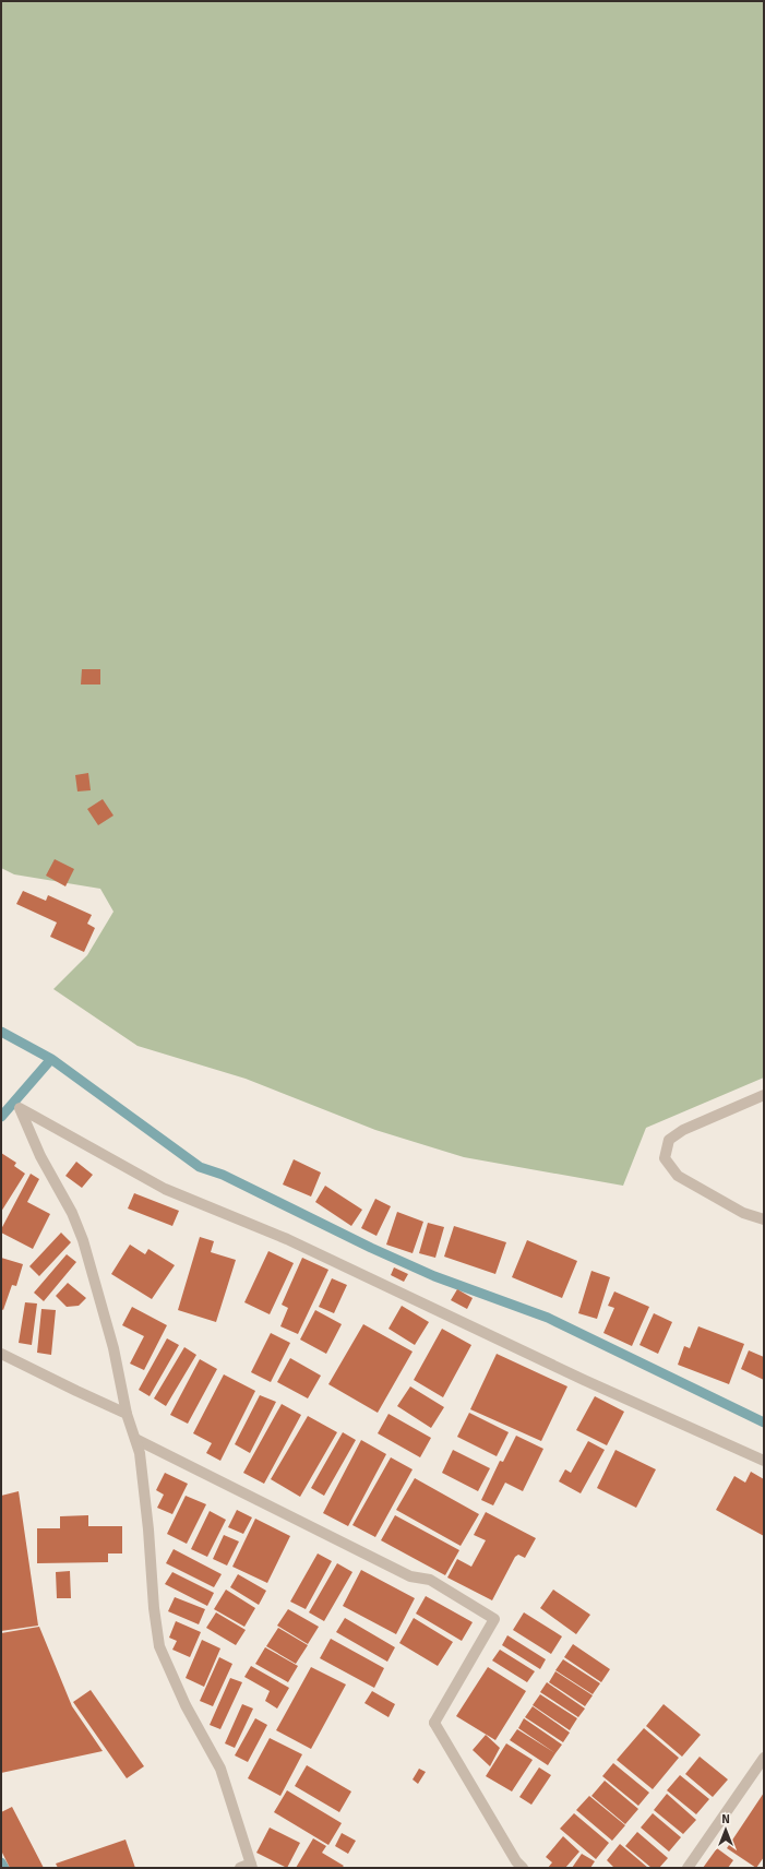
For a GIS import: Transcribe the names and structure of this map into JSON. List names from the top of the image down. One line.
{"north":"top"}
